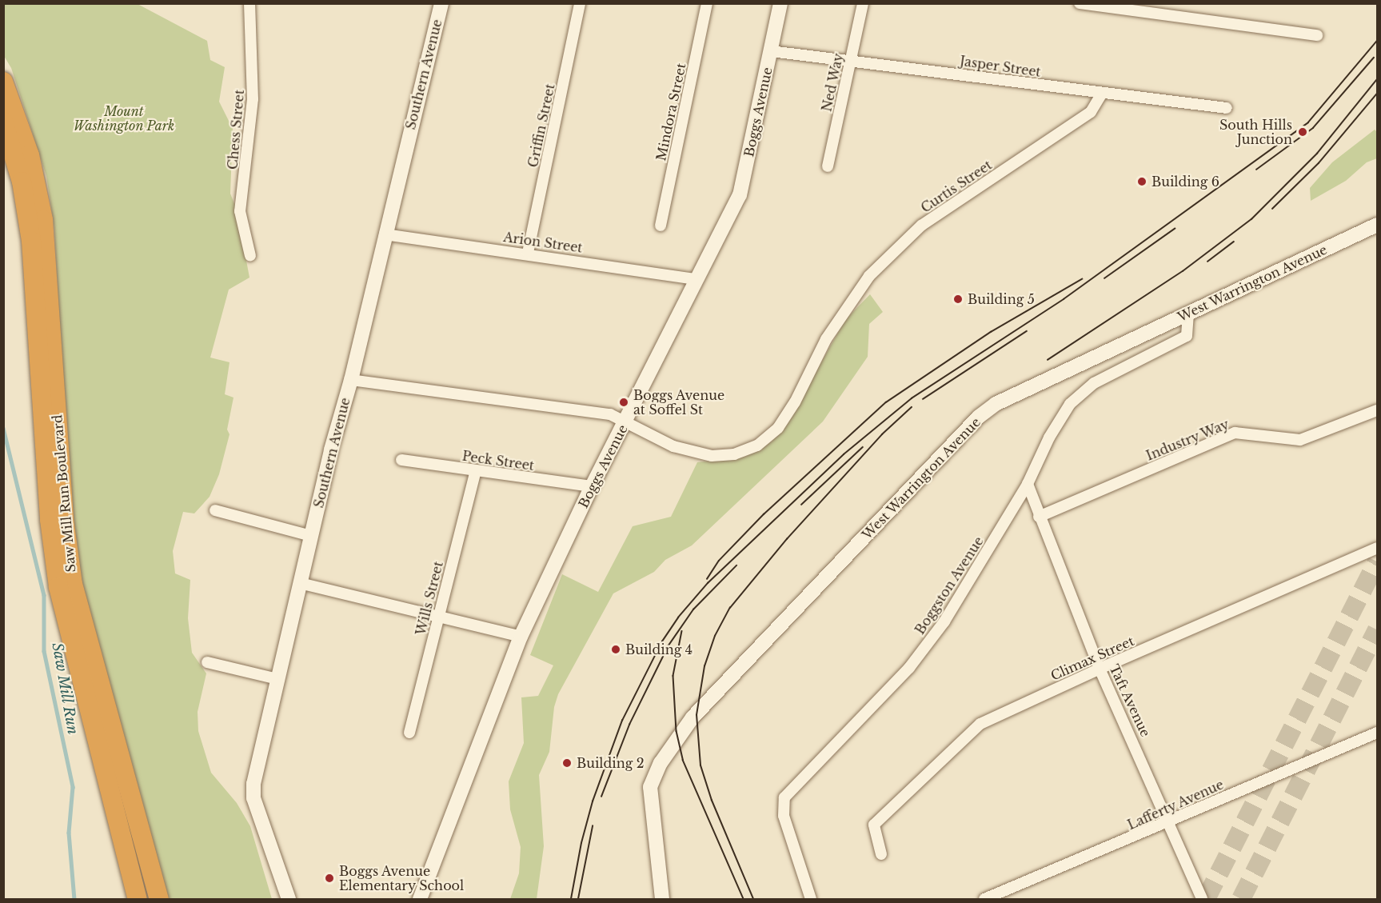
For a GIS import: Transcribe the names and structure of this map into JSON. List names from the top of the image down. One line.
{"streets":{"highway":["Saw Mill Run Boulevard"],"street":["Jasper Street","Southern Avenue","Ned Way","Mindora Street","Boggs Avenue","Griffin Street","Chess Street","Curtis Street","Arion Street","West Warrington Avenue","Industry Way","Peck Street","Boggston Avenue","Wills Street","Climax Street","Taft Avenue","Lafferty Avenue"]},"crossings":[["Jasper Street","Ned Way"],["Jasper Street","Boggs Avenue"],["Jasper Street","Curtis Street"],["Southern Avenue","Curtis Street"],["Southern Avenue","Arion Street"],["Boggs Avenue","Curtis Street"],["Boggs Avenue","Arion Street"],["Boggs Avenue","Peck Street"],["Griffin Street","Arion Street"],["West Warrington Avenue","Boggston Avenue"],["Industry Way","Taft Avenue"],["Peck Street","Wills Street"],["Boggston Avenue","Taft Avenue"],["Climax Street","Taft Avenue"],["Taft Avenue","Lafferty Avenue"]],"water":["Saw Mill Run"],"parks":["Mount Washington Park"],"places":["South Hills Junction","Building 6","Building 5","Boggs Avenue at Soffel St","Building 4","Building 2","Boggs Avenue Elementary School"]}
